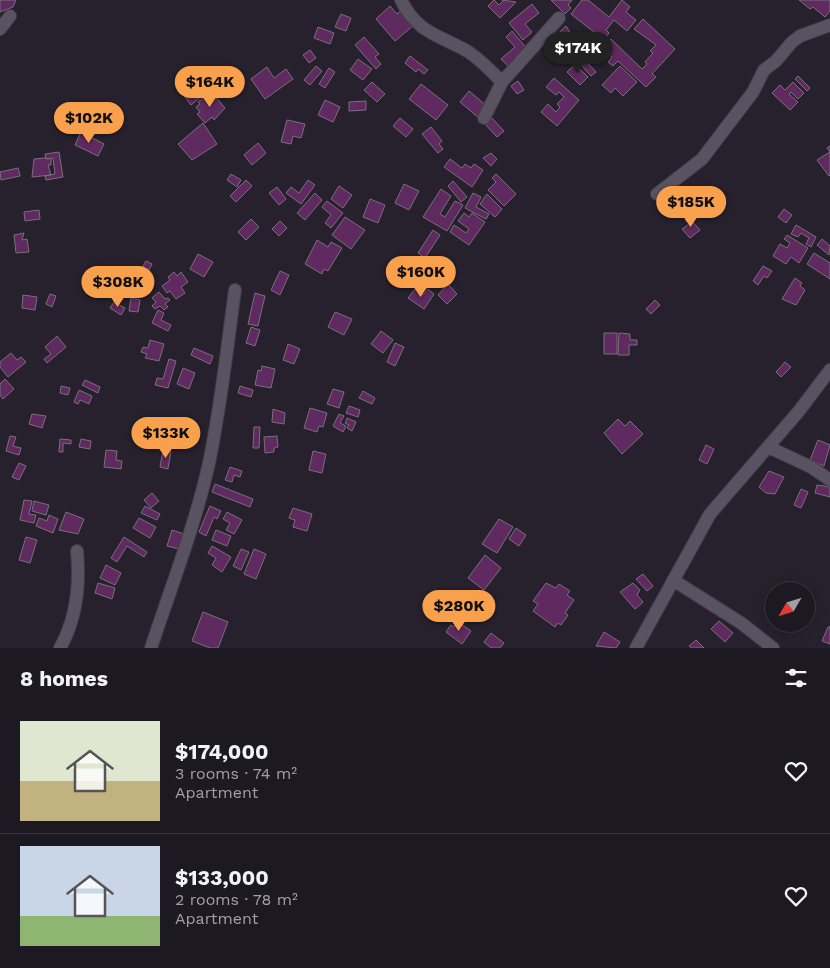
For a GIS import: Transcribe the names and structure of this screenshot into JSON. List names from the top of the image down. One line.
{"north":"bottom left","page":{"price":["$174K","$164K","$102K","$185K","$160K","$308K","$133K","$280K"],"heading":"8 homes","list":[{"name":"$174,000","note":"3 rooms · 74 m² · Apartment"},{"name":"$133,000","note":"2 rooms · 78 m² · Apartment"}]}}
